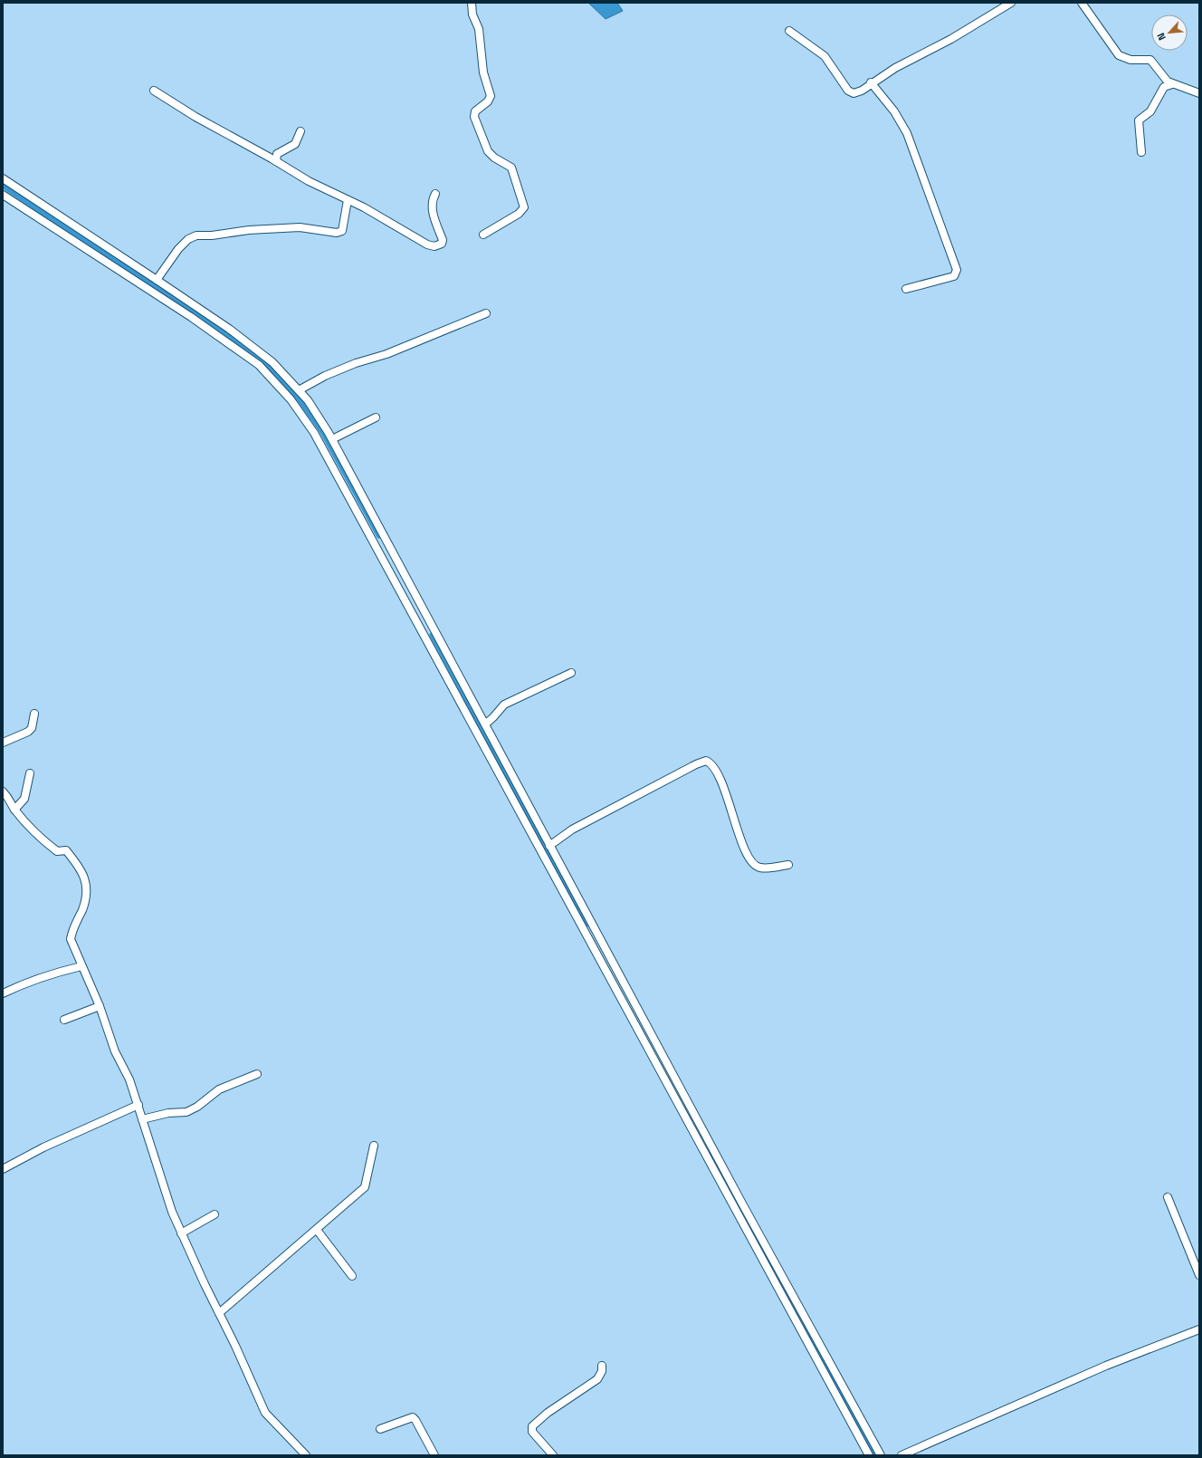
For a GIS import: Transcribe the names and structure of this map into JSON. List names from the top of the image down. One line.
{"north":"bottom left"}
